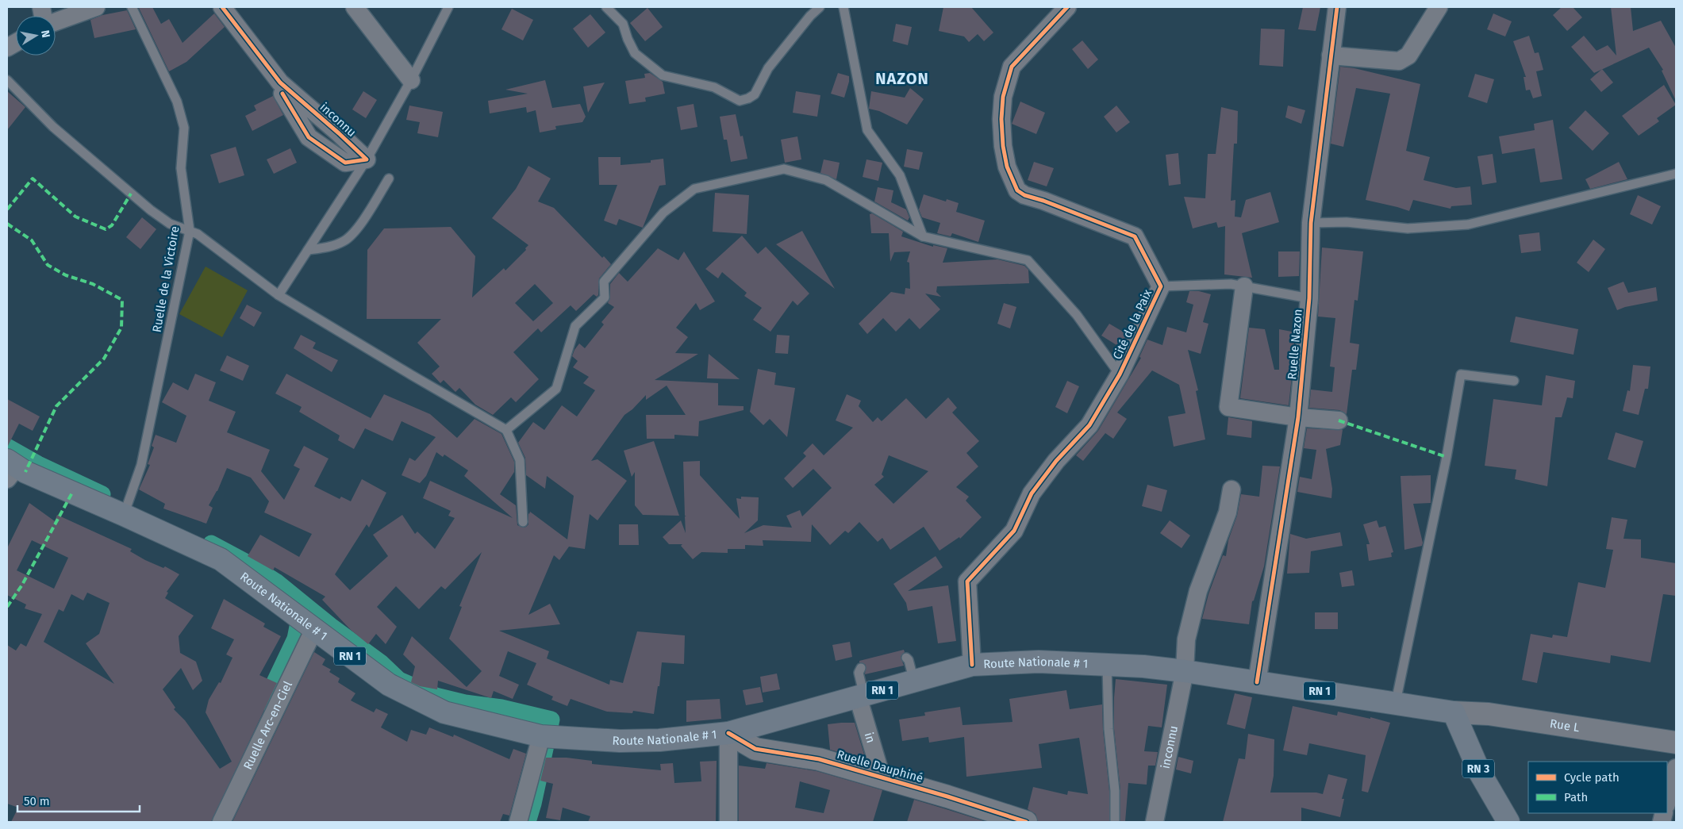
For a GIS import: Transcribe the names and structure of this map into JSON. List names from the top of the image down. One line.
{"streets":{"main road":["Route Nationale # 1","RN 1","RN 3"],"street":["inconnu","Cité de la Paix","Ruelle Nazon","Ruelle Arc-en-Ciel","Rue L","in","Ruelle Dauphiné"],"lane":["Ruelle de la Victoire"]},"crossings":[["inconnu","Route Nationale # 1"],["Ruelle de la Victoire","Route Nationale # 1"],["Cité de la Paix","Route Nationale # 1"],["Ruelle Nazon","Route Nationale # 1"],["Route Nationale # 1","Ruelle Arc-en-Ciel"],["Route Nationale # 1","Rue L"],["Route Nationale # 1","in"],["Route Nationale # 1","Ruelle Dauphiné"],["Route Nationale # 1","RN 3"],["Rue L","RN 3"],["in","Ruelle Dauphiné"]],"districts":["NAZON"],"legend":["Cycle path","Path"],"scale_bar":"50 m","north":"right"}
